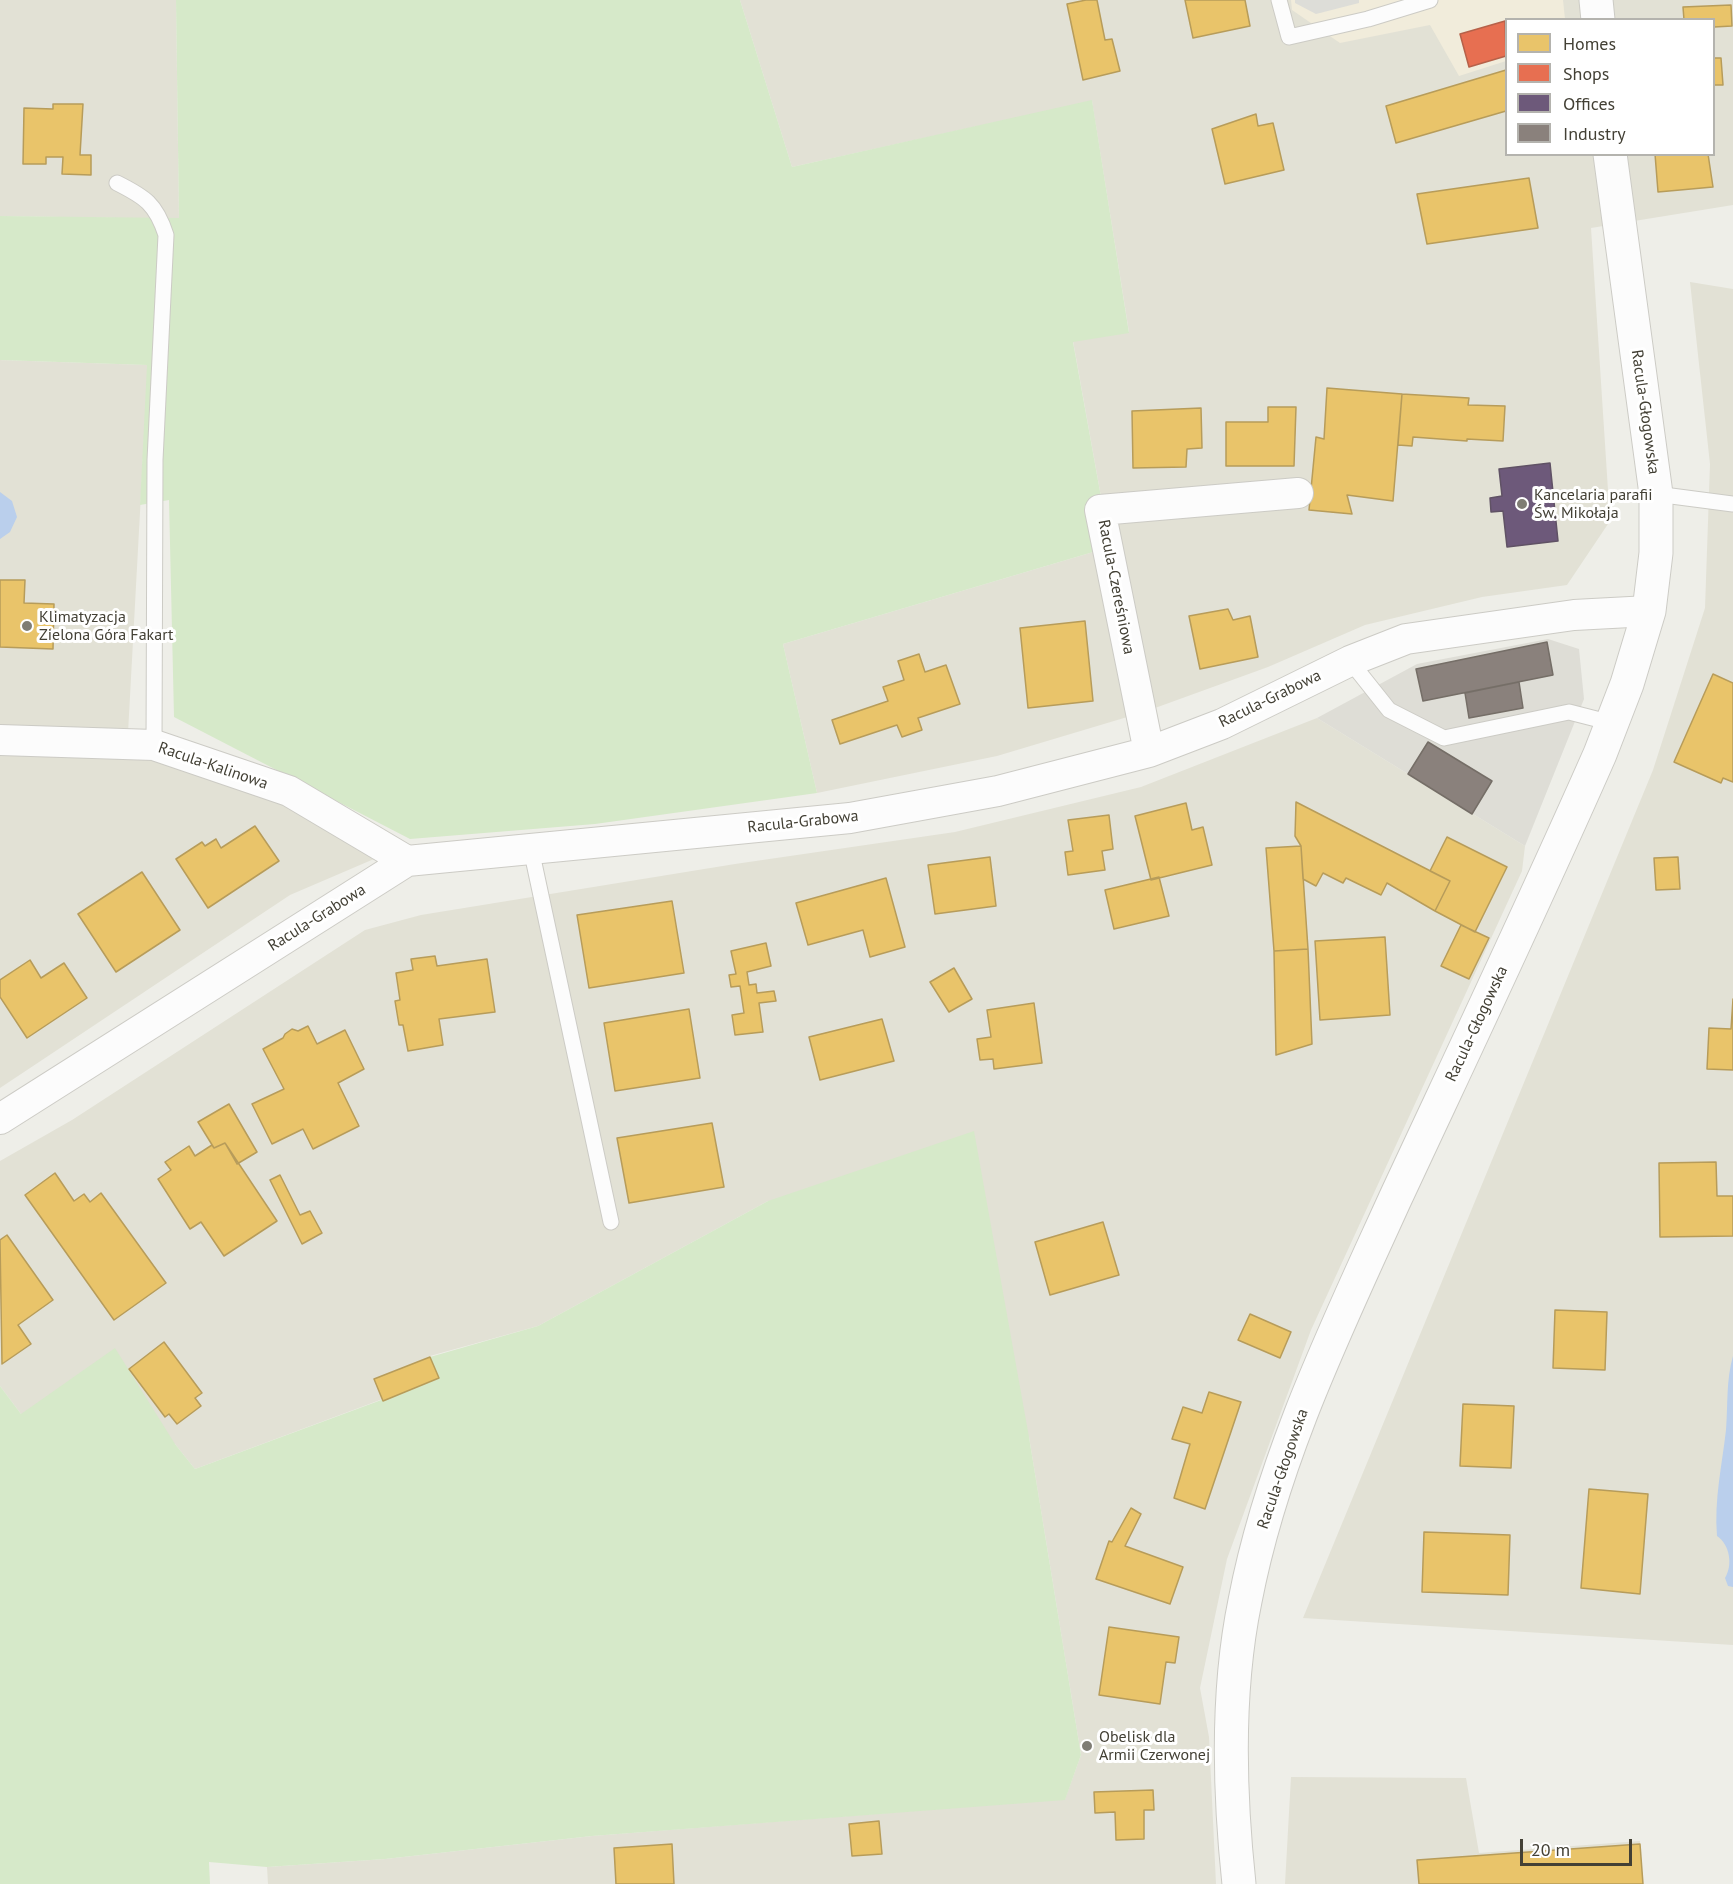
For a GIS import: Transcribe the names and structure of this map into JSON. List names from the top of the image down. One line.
{"streets":{"street":["Racula-Głogowska","Racula-Czereśniowa","Racula-Grabowa","Racula-Kalinowa"]},"crossings":[["Racula-Głogowska","Racula-Grabowa"],["Racula-Czereśniowa","Racula-Grabowa"],["Racula-Grabowa","Racula-Kalinowa"]],"places":["Kancelaria parafii Św. Mikołaja","Klimatyzacja Zielona Góra Fakart","Obelisk dla Armii Czerwonej"],"legend":["Homes","Shops","Offices","Industry"],"scale_bar":"20 m"}
